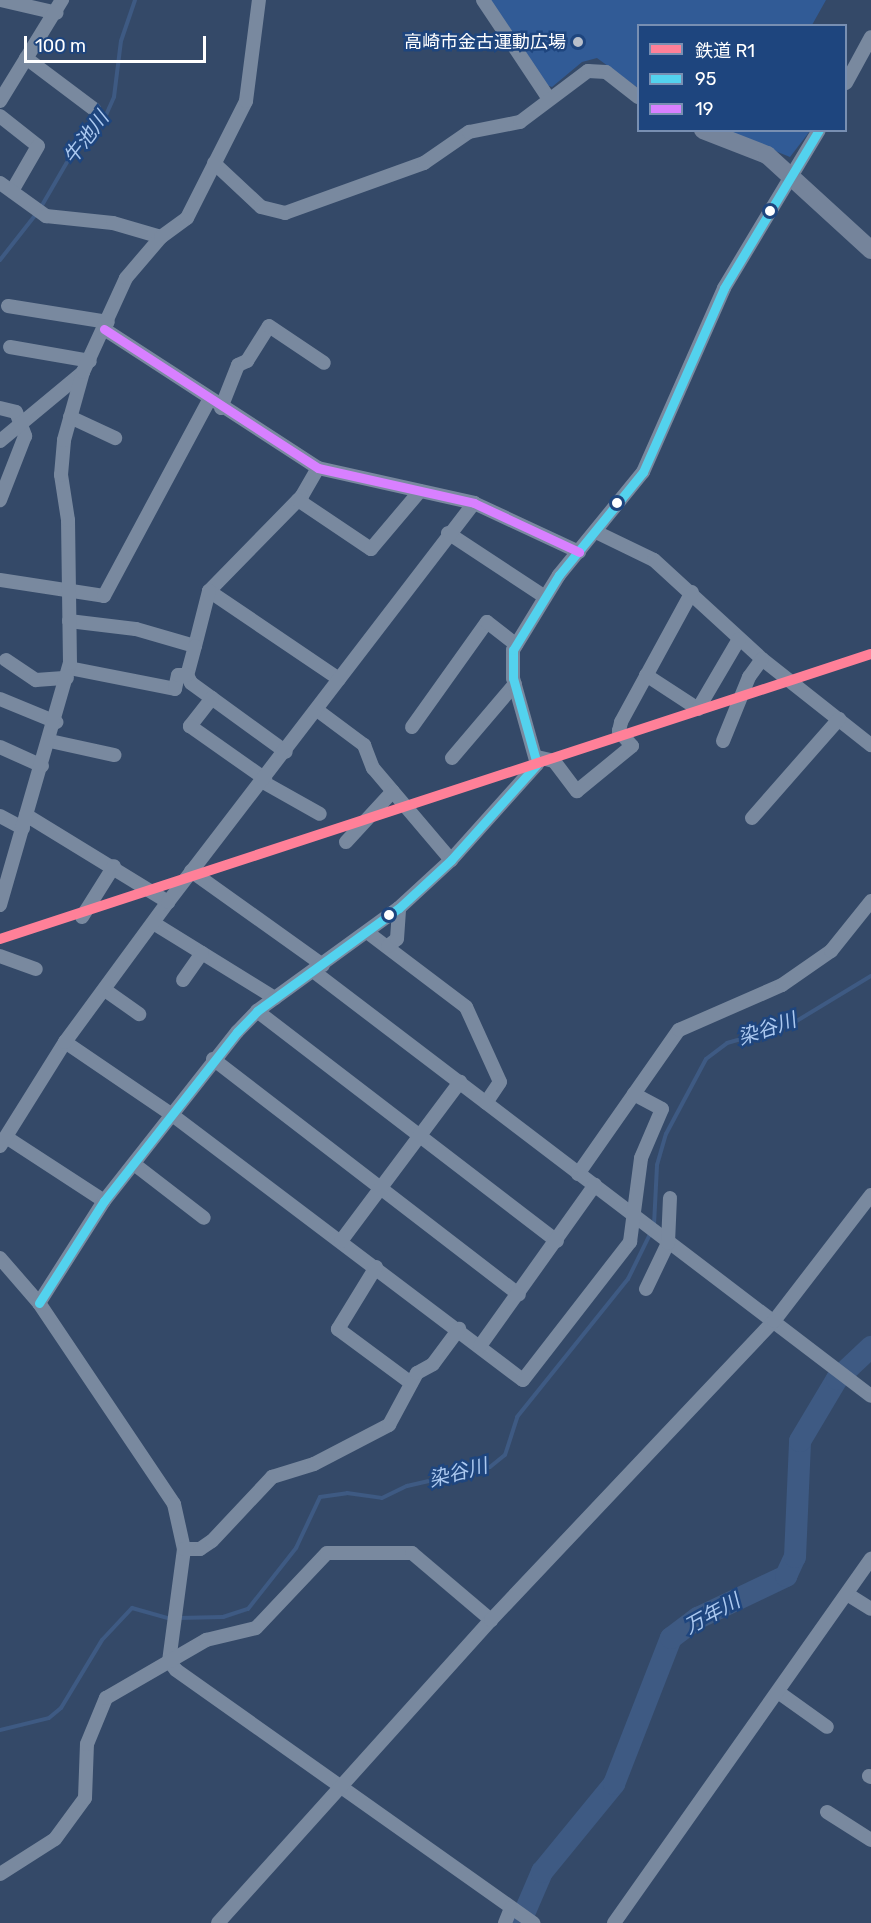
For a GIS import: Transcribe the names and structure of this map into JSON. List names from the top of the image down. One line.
{"water":["牛池川","染谷川","万年川"],"places":["高崎市金古運動広場"],"lines":["transit line 95","transit line 19","rail line R1"],"legend":["鉄道 R1","95","19"],"scale_bar":"100 m"}
